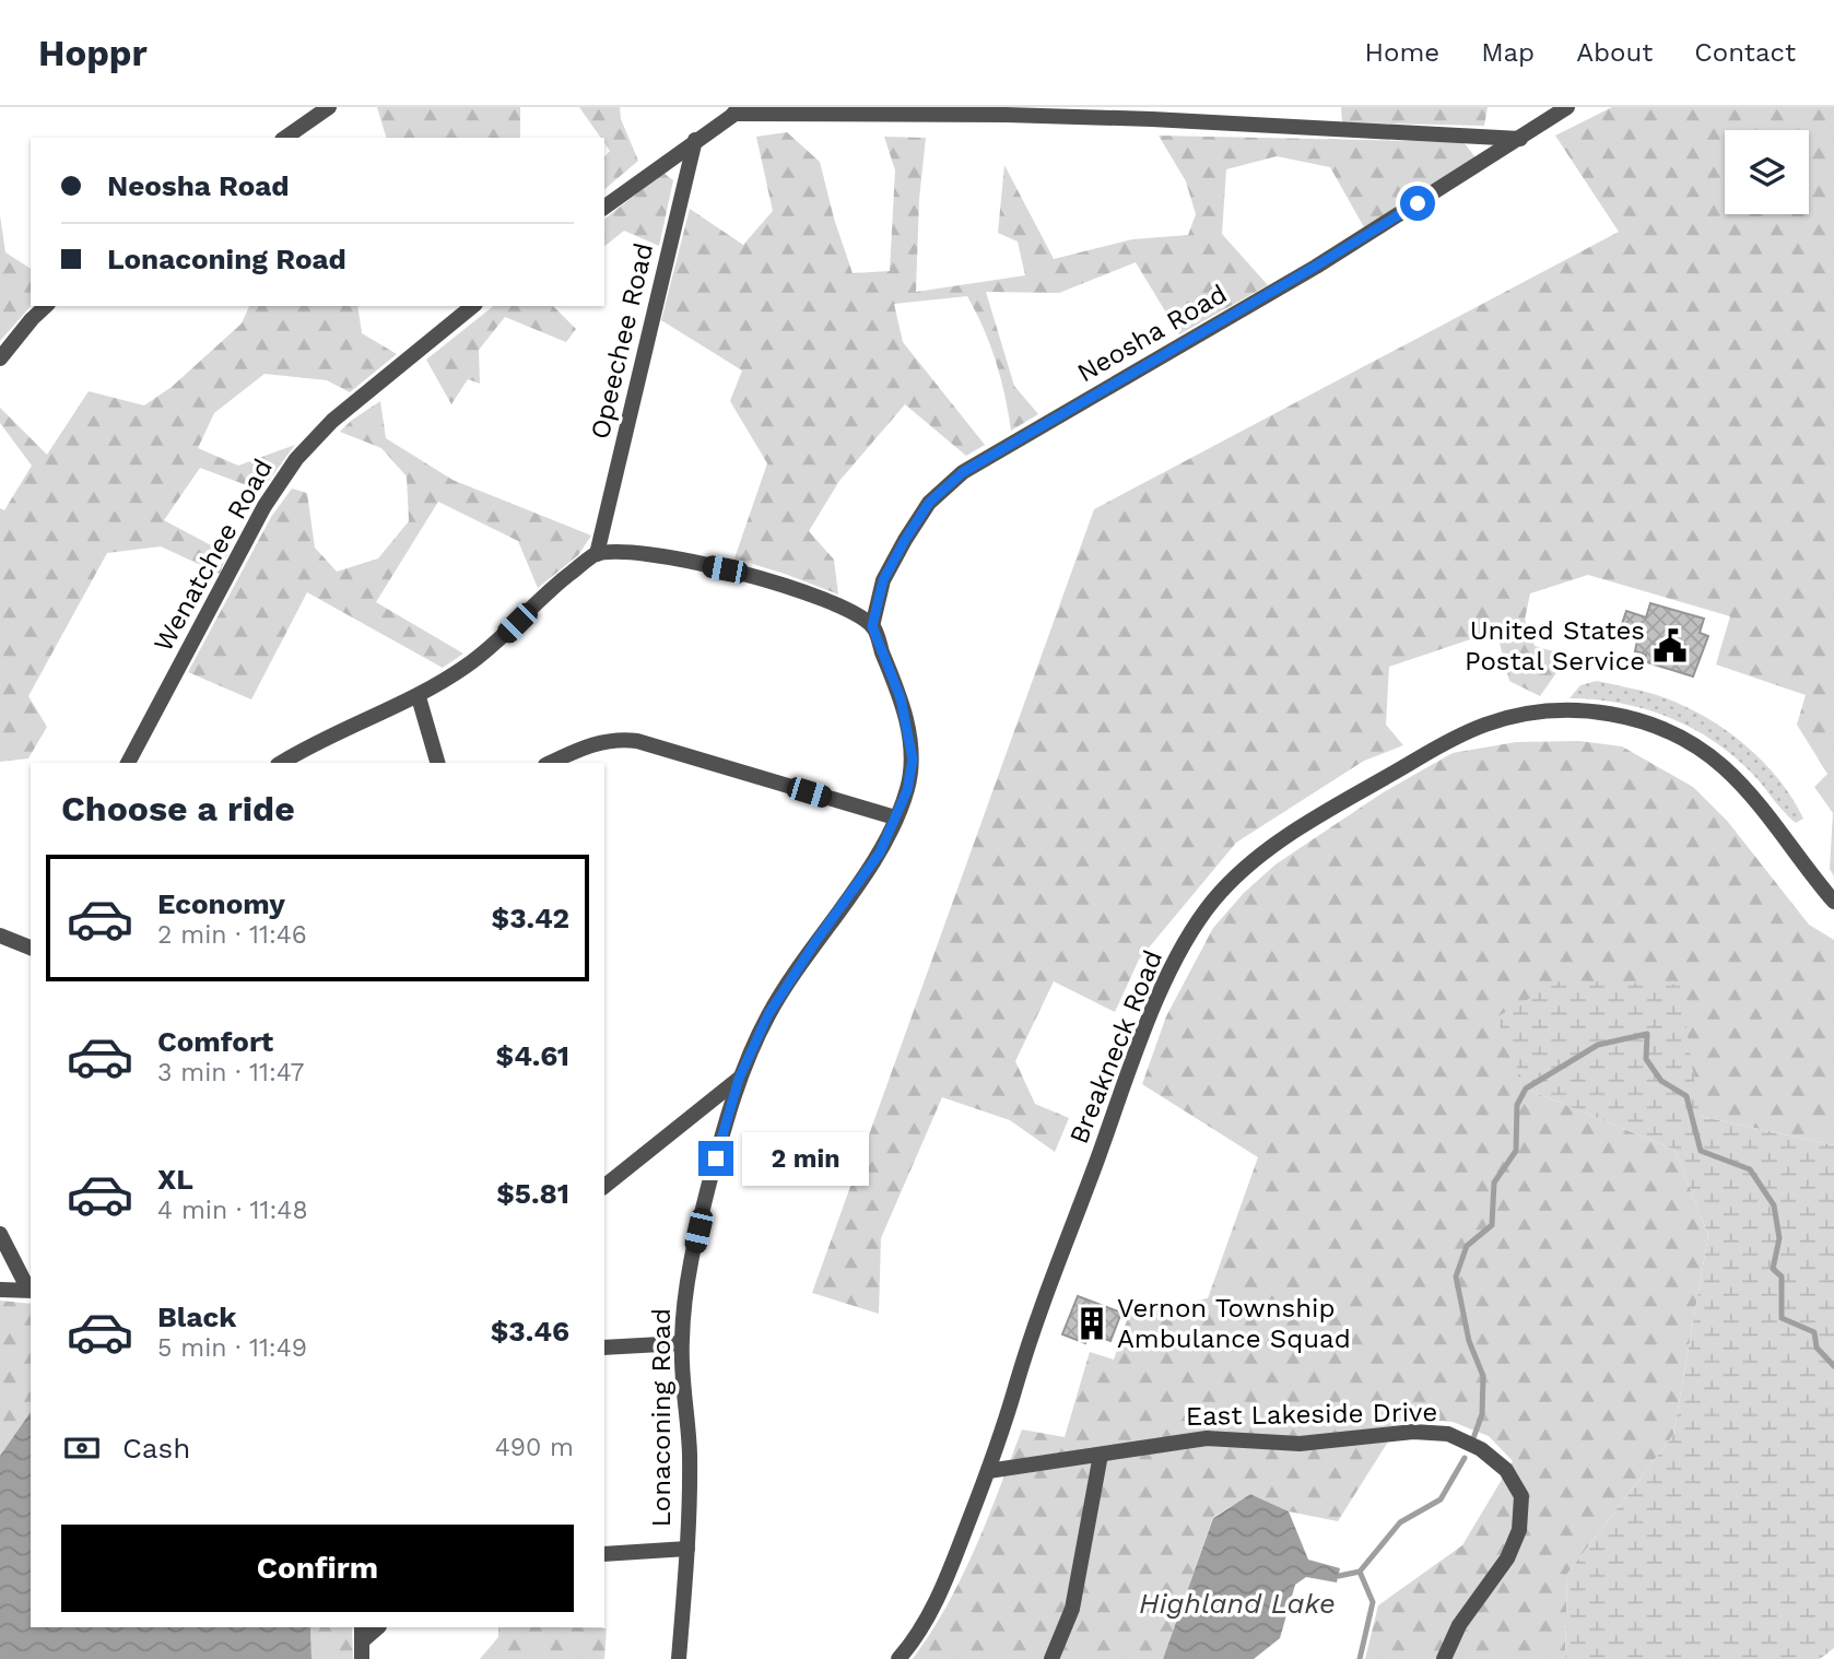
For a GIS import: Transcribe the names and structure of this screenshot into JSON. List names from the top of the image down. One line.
{"streets":{"street":["Neosha Road","Opeechee Road","Wenatchee Road","Breakneck Road","East Lakeside Drive","Lonaconing Road"]},"crossings":[["Neosha Road","Lonaconing Road"],["Breakneck Road","East Lakeside Drive"]],"water":["Highland Lake"],"places":{"public building":["United States Postal Service"],"building":["Vernon Township Ambulance Squad"]},"page":{"header":"Hoppr","nav":["Home","Map","About","Contact"],"banner":["Neosha Road","Lonaconing Road"],"heading":"Choose a ride","list":[{"name":"Economy","note":"2 min · 11:46","value":"$3.42"},{"name":"Comfort","note":"3 min · 11:47","value":"$4.61"},{"name":"XL","note":"4 min · 11:48","value":"$5.81"},{"name":"Black","note":"5 min · 11:49","value":"$3.46"}],"bubble":"2 min","pay":["Cash","490 m"],"buttons":"Confirm"}}
